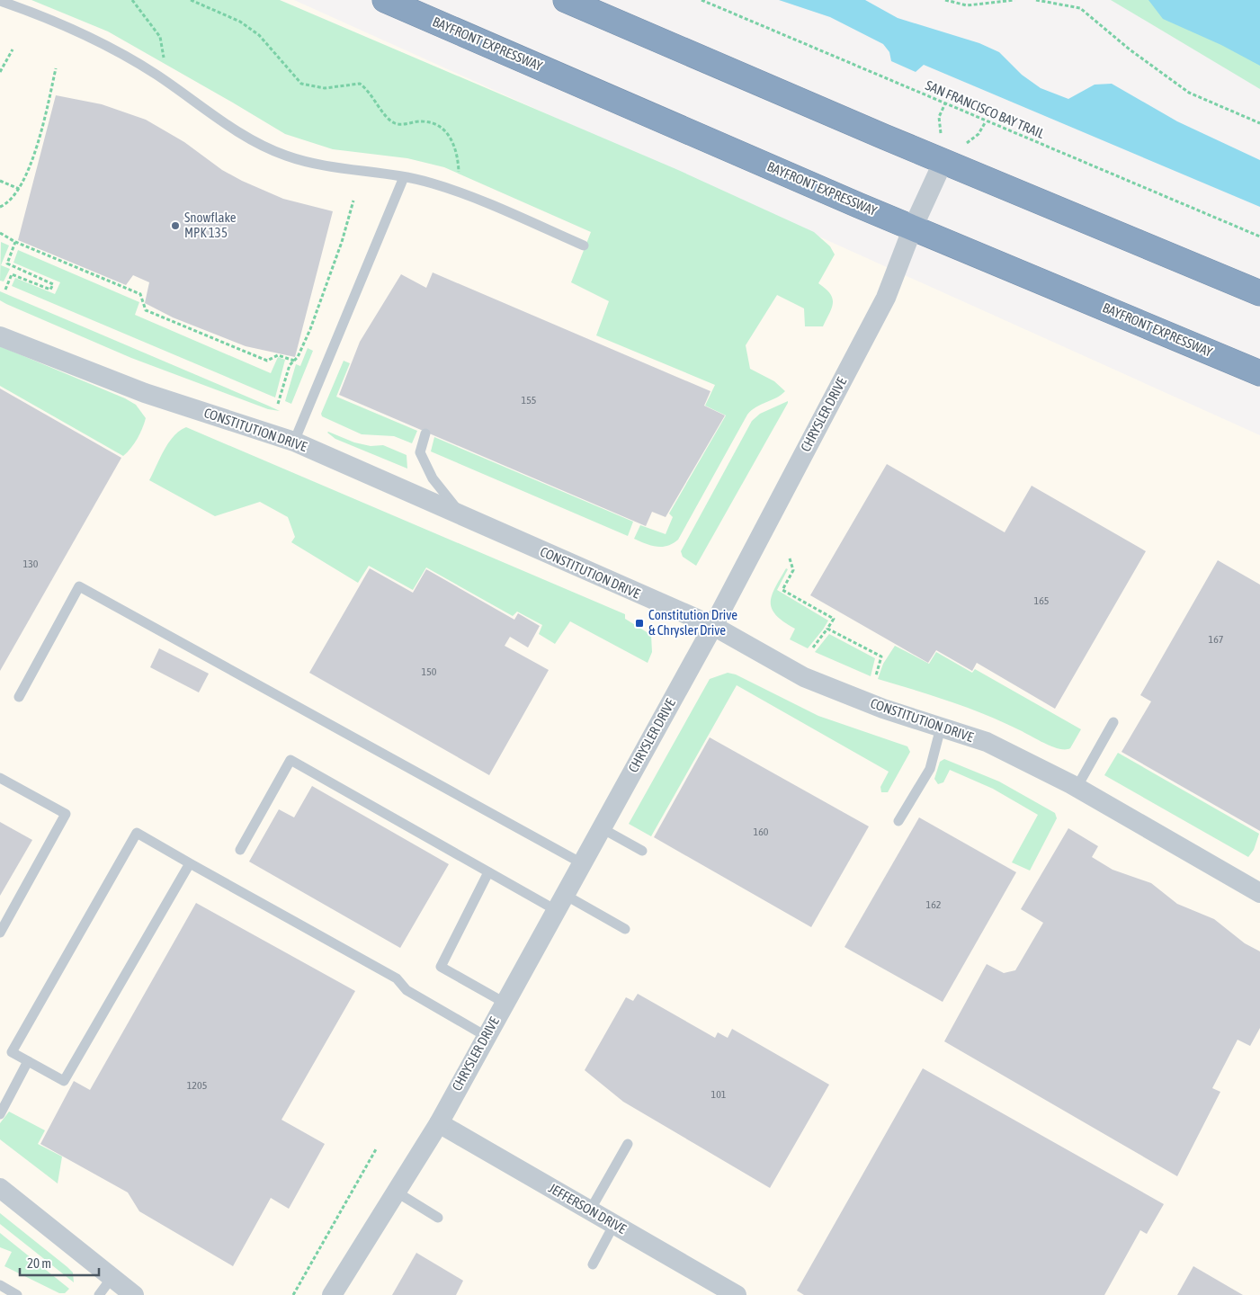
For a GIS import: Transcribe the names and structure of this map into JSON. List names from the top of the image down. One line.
{"streets":{"highway":["BAYFRONT EXPRESSWAY"],"street":["CHRYSLER DRIVE","CONSTITUTION DRIVE","JEFFERSON DRIVE"],"path":["SAN FRANCISCO BAY TRAIL"]},"crossings":[["BAYFRONT EXPRESSWAY","CHRYSLER DRIVE"],["CHRYSLER DRIVE","CONSTITUTION DRIVE"],["CHRYSLER DRIVE","JEFFERSON DRIVE"]],"places":{"other":["Snowflake MPK 135"],"transit":["Constitution Drive & Chrysler Drive"]},"house_numbers":["155","130","165","167","150","160","162","1205","101"],"scale_bar":"20 m"}
